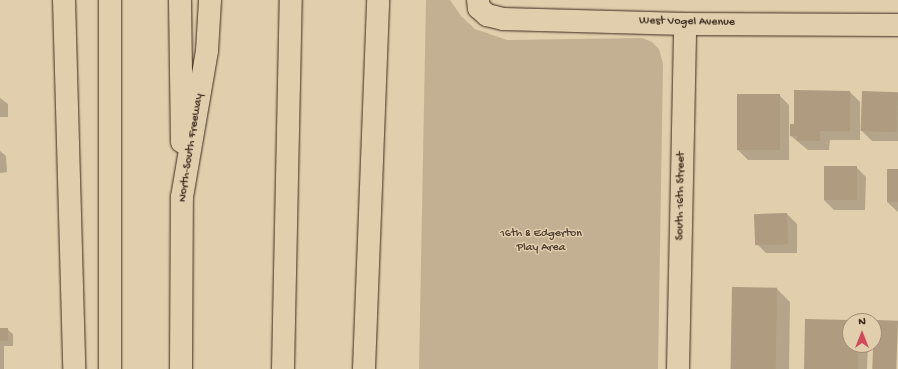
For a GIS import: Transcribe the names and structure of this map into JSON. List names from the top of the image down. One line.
{"streets":{"main road":["West Vogel Avenue","North-South Freeway","South 16th Street"]},"crossings":[["West Vogel Avenue","South 16th Street"]],"parks":["16th & Edgerton Play Area"],"north":"top"}
